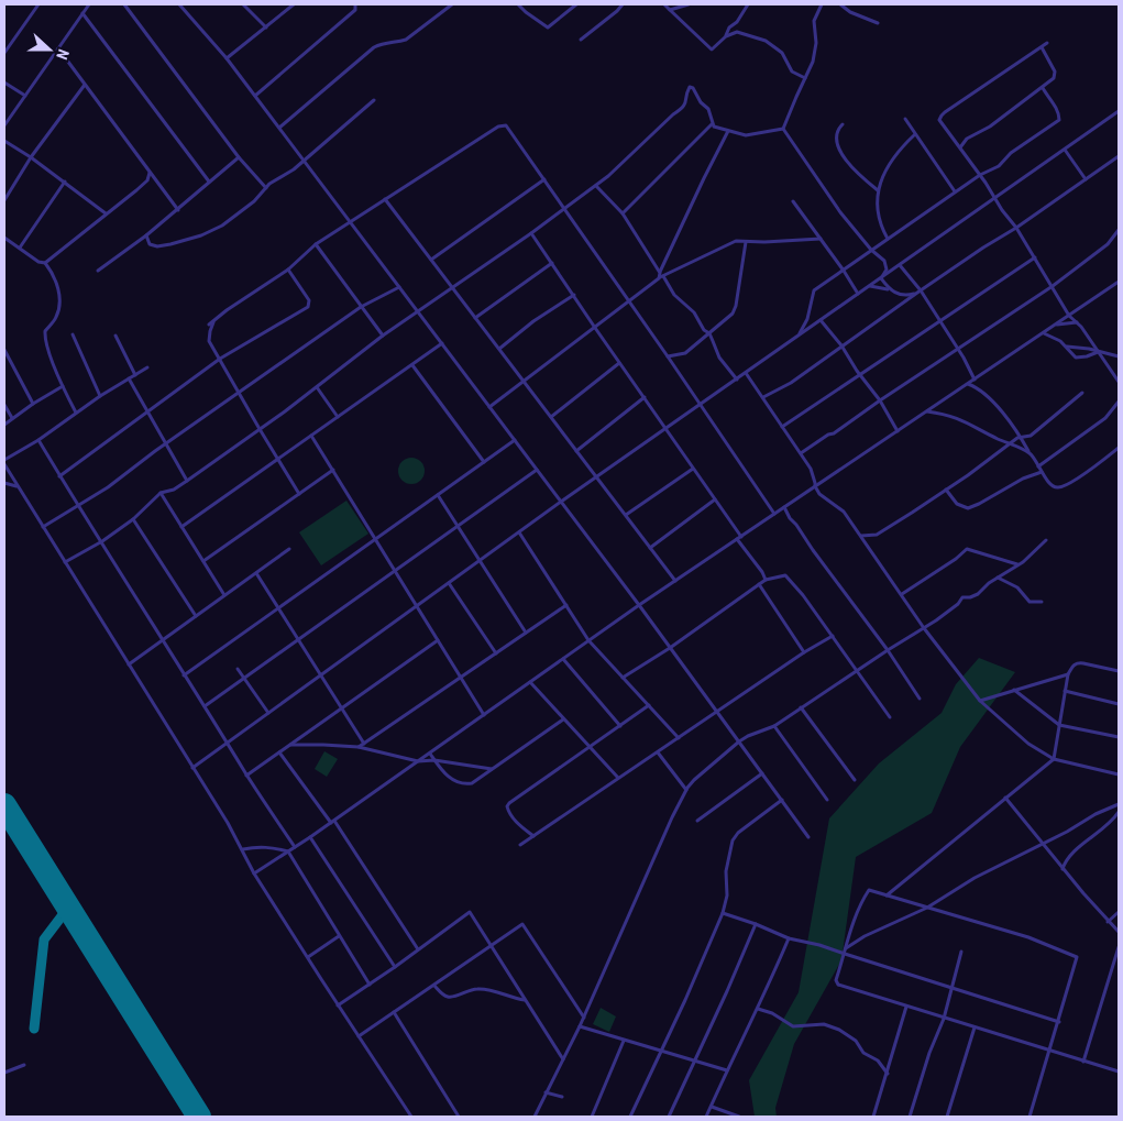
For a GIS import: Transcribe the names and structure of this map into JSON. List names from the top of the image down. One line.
{"north":"right"}
